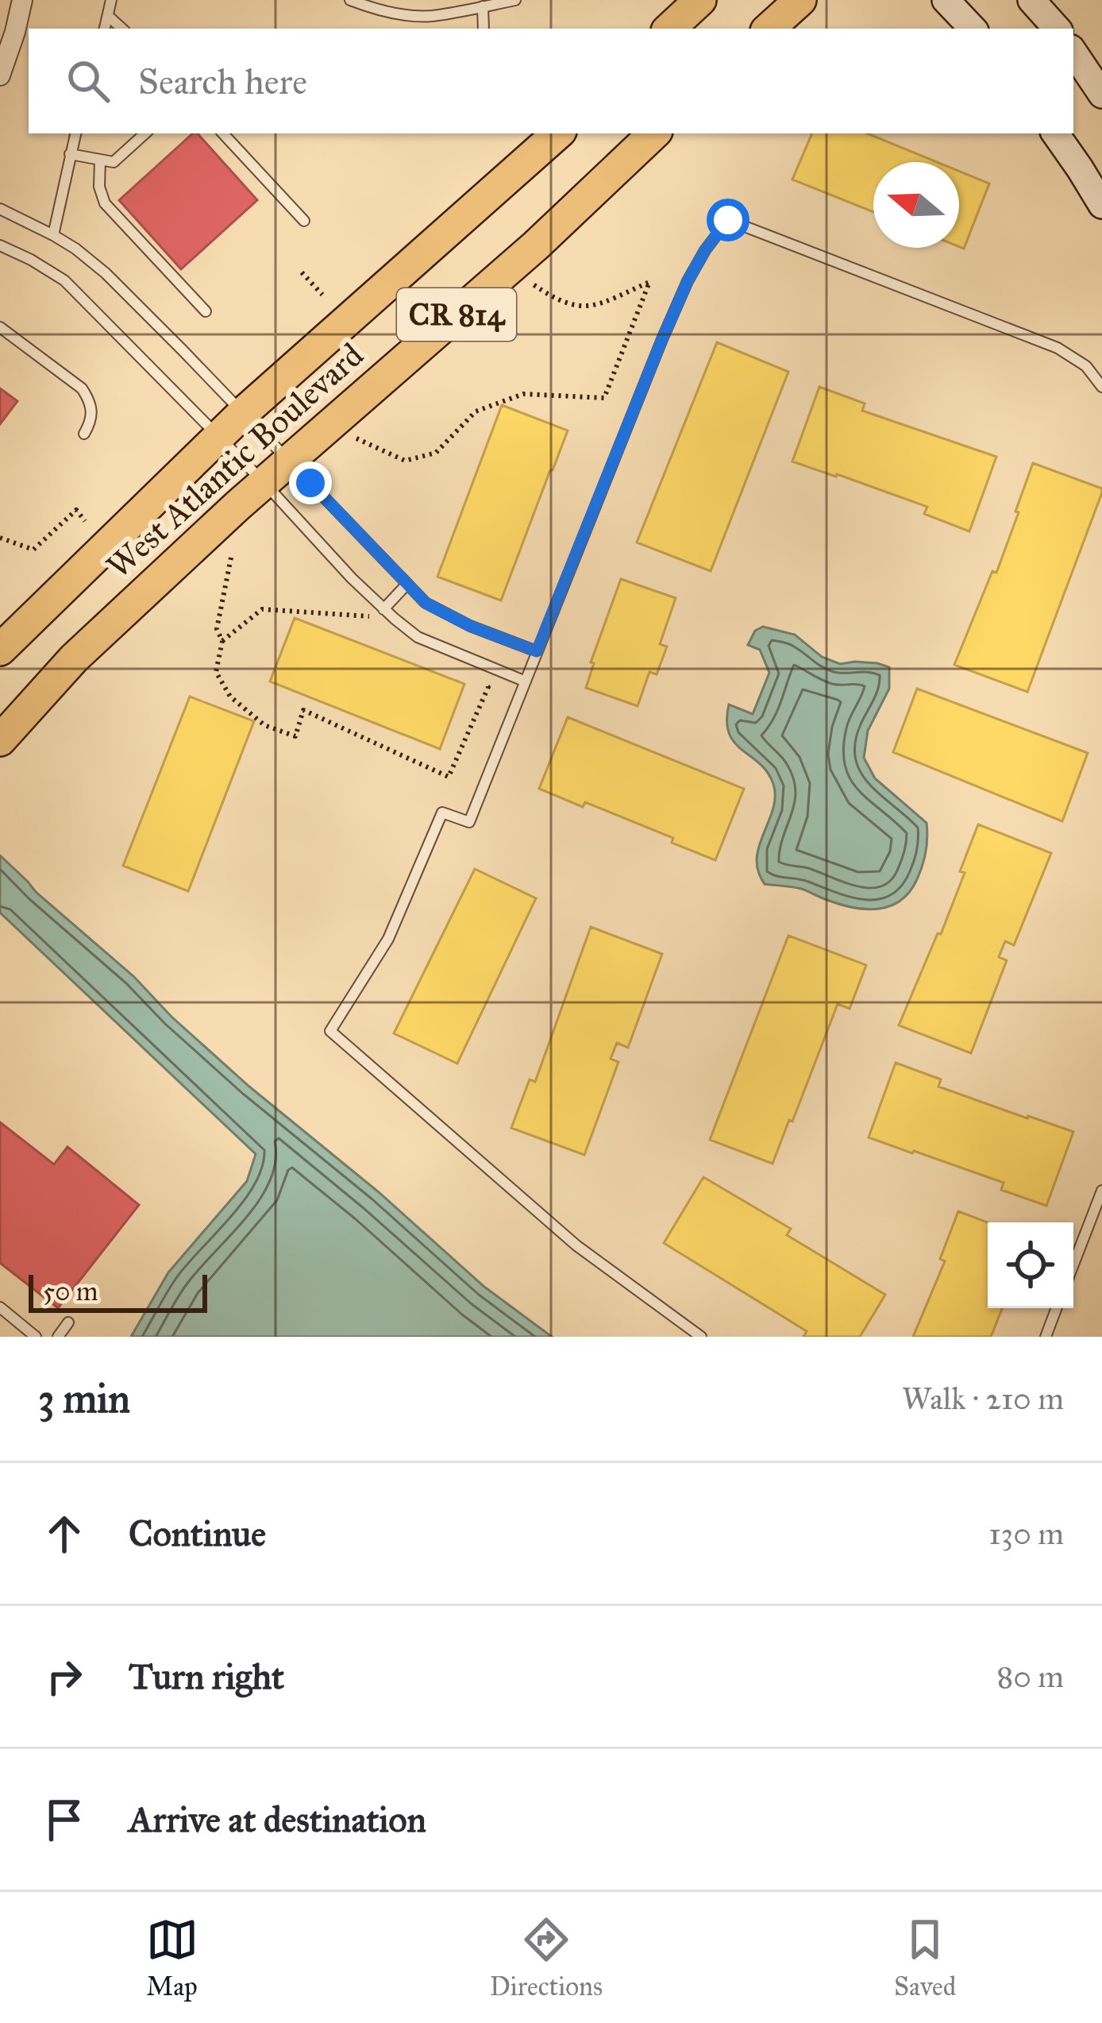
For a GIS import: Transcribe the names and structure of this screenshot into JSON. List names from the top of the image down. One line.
{"streets":{"main road":["CR 814","West Atlantic Boulevard"]},"scale_bar":"50 m","north":"left","page":{"search":"Search here","scale":"50 m","heading":["3 min","Walk · 210 m"],"list":[["Continue","130 m"],["Turn right","80 m"],"Arrive at destination"],"nav":["Map","Directions","Saved"]}}
